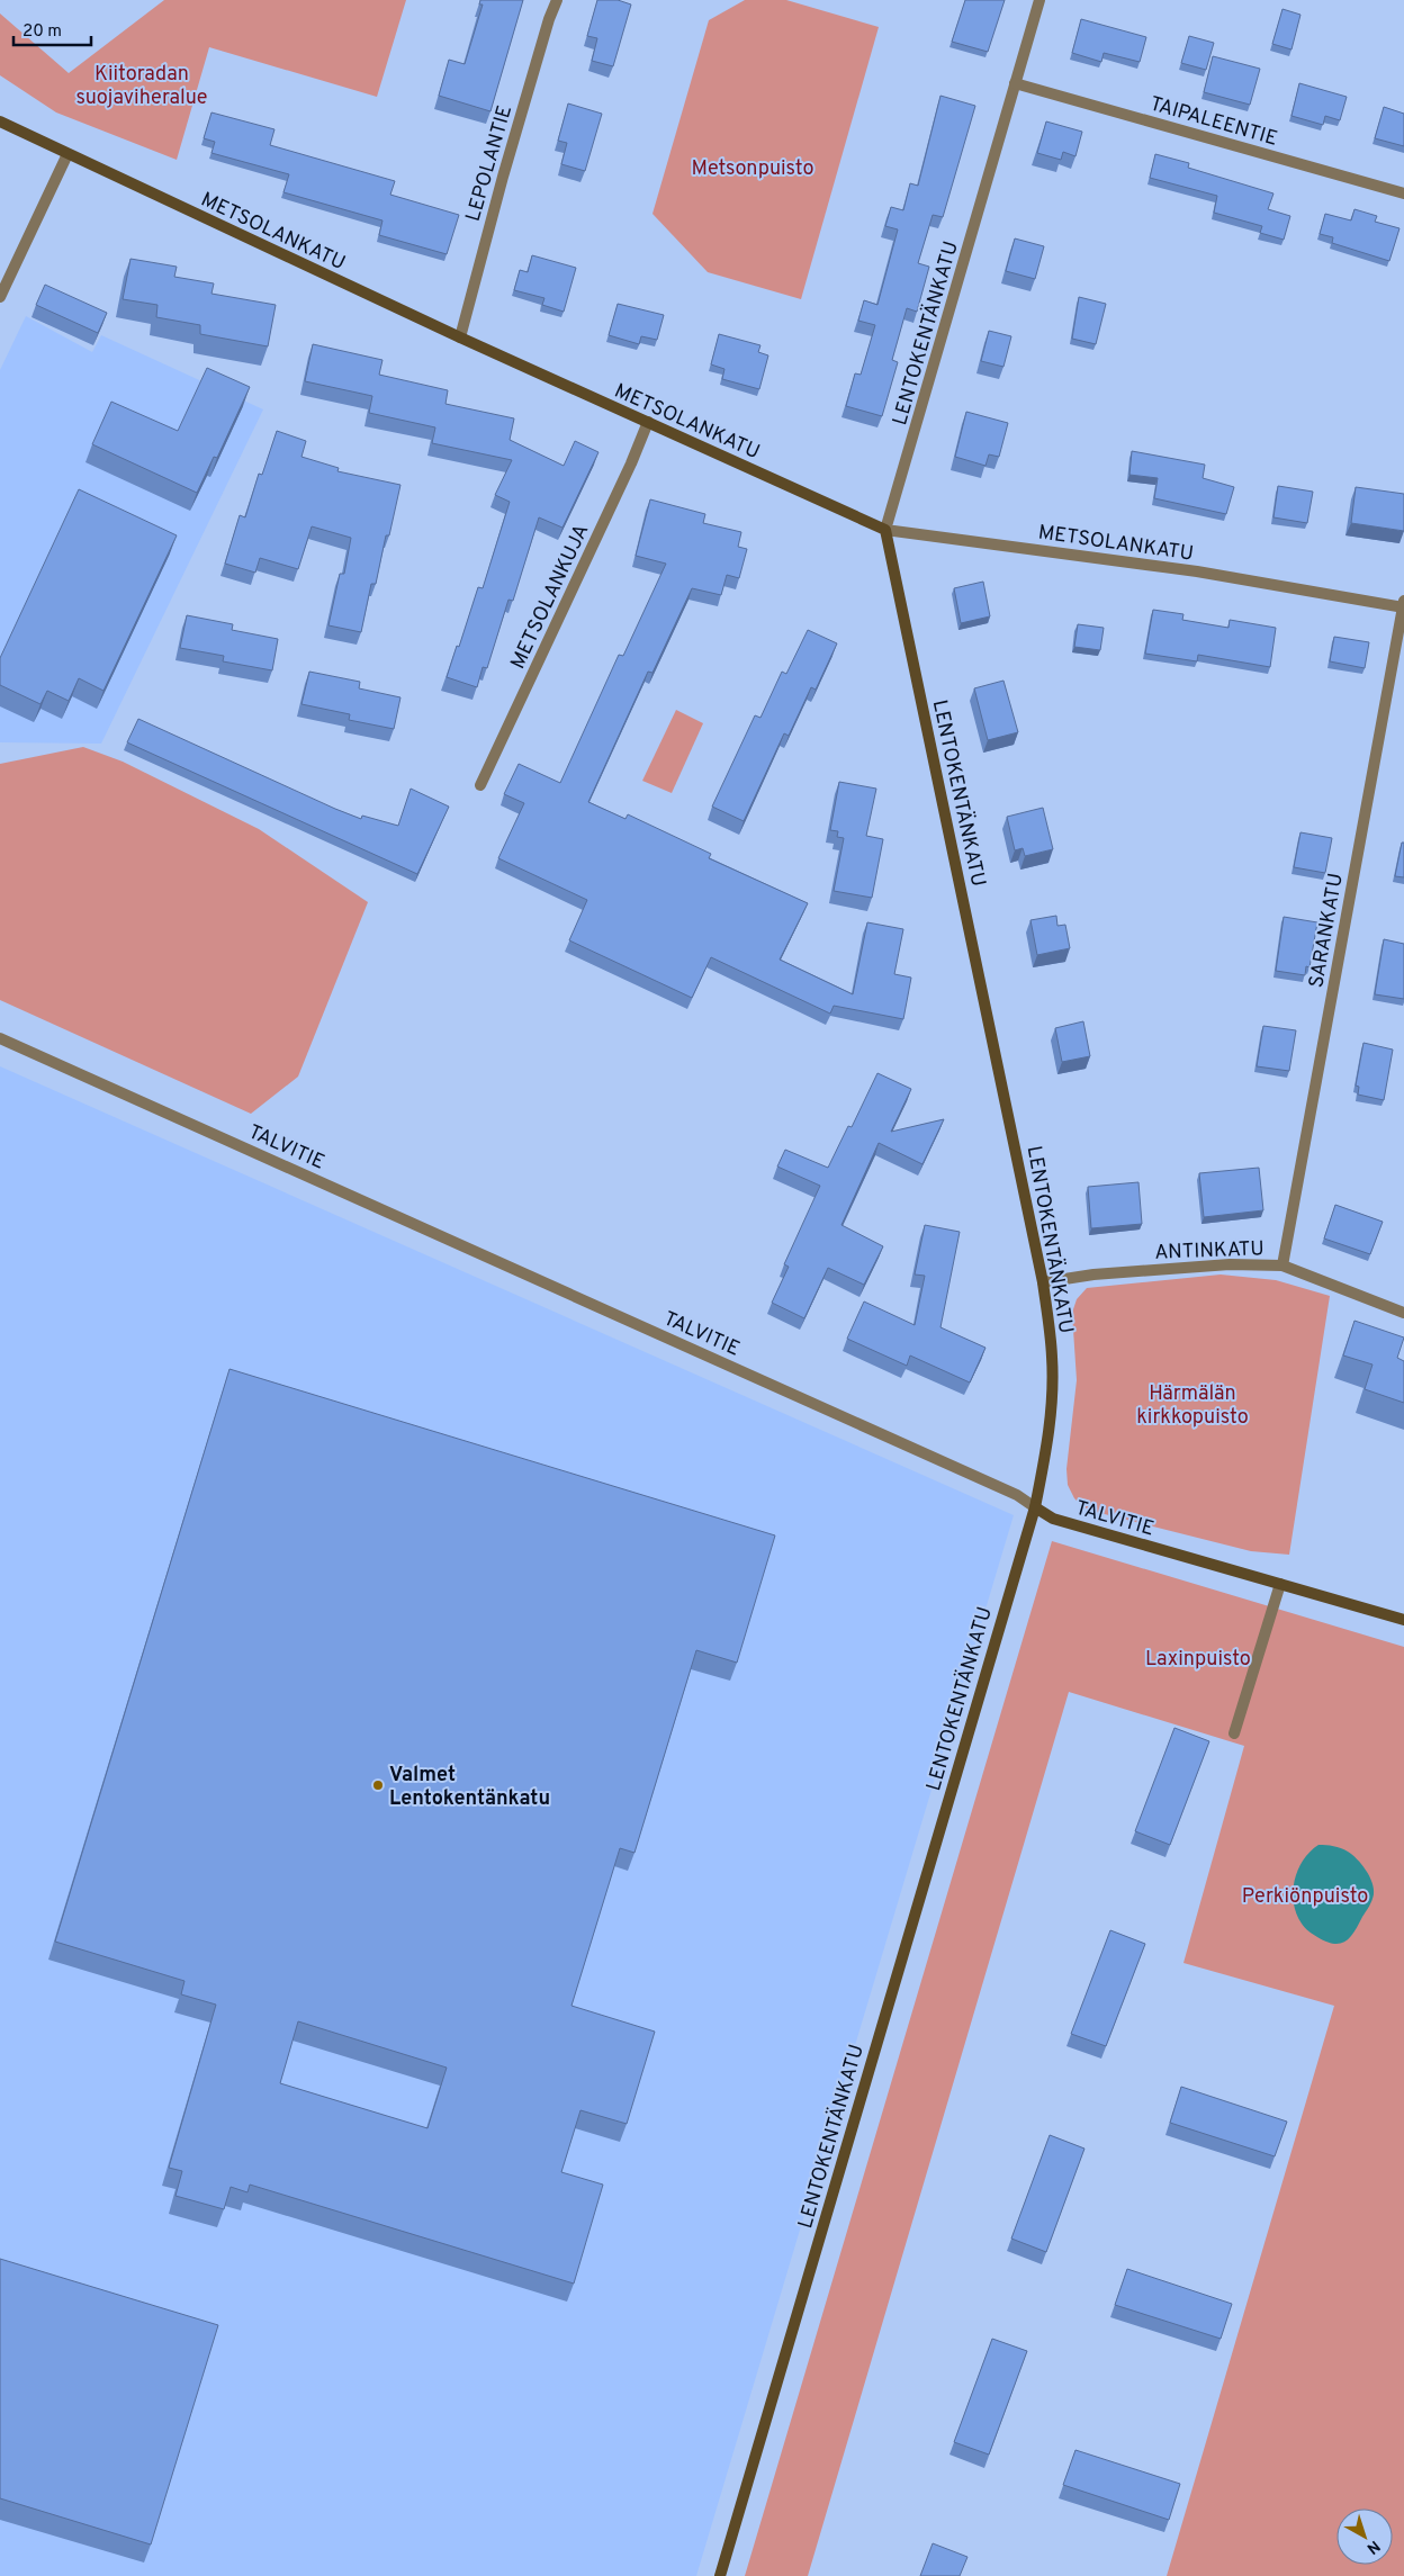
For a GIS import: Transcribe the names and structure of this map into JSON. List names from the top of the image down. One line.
{"streets":{"street":["TAIPALEENTIE","LEPOLANTIE","METSOLANKATU","LENTOKENTÄNKATU","METSOLANKUJA","SARANKATU","TALVITIE","ANTINKATU"]},"crossings":[["TAIPALEENTIE","LENTOKENTÄNKATU"],["LEPOLANTIE","METSOLANKATU"],["METSOLANKATU","LENTOKENTÄNKATU"],["METSOLANKATU","METSOLANKUJA"],["METSOLANKATU","SARANKATU"],["LENTOKENTÄNKATU","TALVITIE"],["LENTOKENTÄNKATU","ANTINKATU"],["SARANKATU","ANTINKATU"]],"parks":["Kiitoradan suojaviheralue","Metsonpuisto","Härmälän kirkkopuisto","Laxinpuisto","Perkiönpuisto"],"places":["Valmet Lentokentänkatu"],"scale_bar":"20 m","north":"bottom right"}
